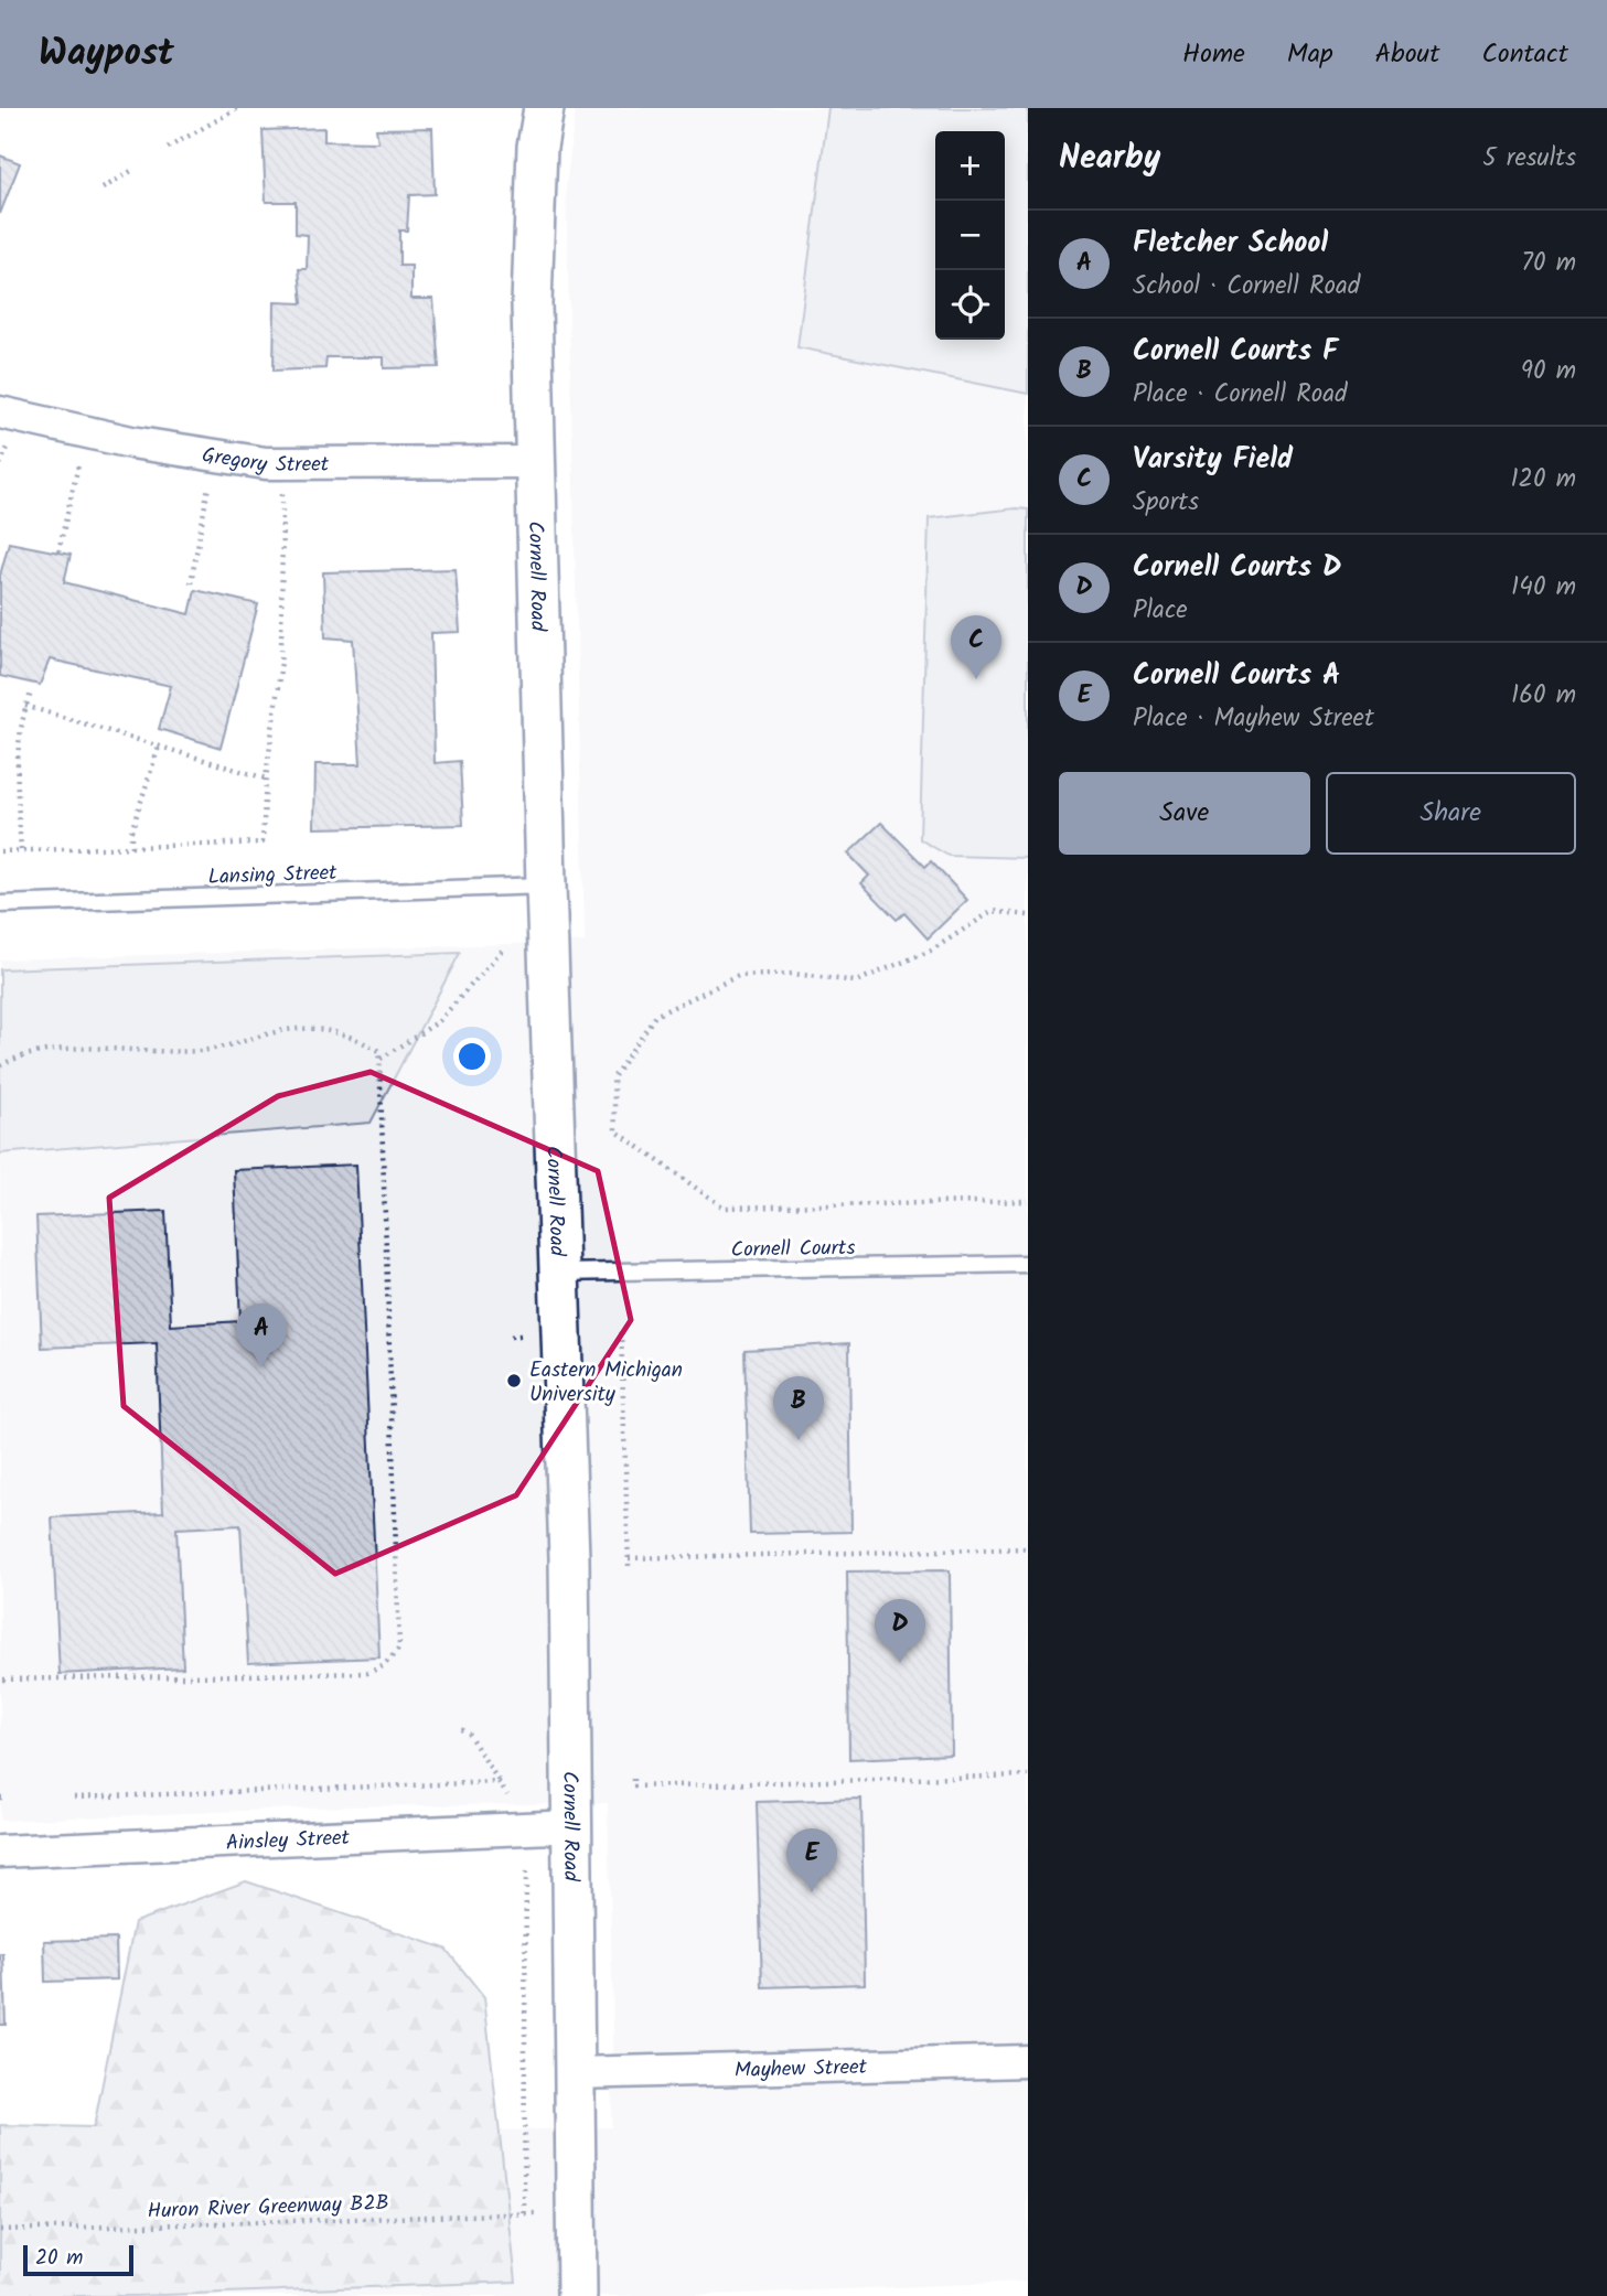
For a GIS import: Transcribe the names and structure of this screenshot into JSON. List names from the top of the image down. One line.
{"streets":{"street":["Gregory Street","Cornell Road","Ainsley Street","Mayhew Street"],"lane":["Lansing Street","Cornell Courts"],"path":["Huron River Greenway B2B"]},"crossings":[["Gregory Street","Cornell Road"],["Cornell Road","Lansing Street"],["Cornell Road","Cornell Courts"],["Cornell Road","Ainsley Street"],["Cornell Road","Mayhew Street"]],"places":["Eastern Michigan University"],"scale_bar":"20 m","page":{"header":"Waypost","nav":["Home","Map","About","Contact"],"heading":["Nearby","5 results"],"map_buttons":["+","−"],"list":[{"mark":"A","name":"Fletcher School","note":"School · Cornell Road","value":"70 m"},{"mark":"B","name":"Cornell Courts F","note":"Place · Cornell Road","value":"90 m"},{"mark":"C","name":"Varsity Field","note":"Sports","value":"120 m"},{"mark":"D","name":"Cornell Courts D","note":"Place","value":"140 m"},{"mark":"E","name":"Cornell Courts A","note":"Place · Mayhew Street","value":"160 m"}],"pins":["C","A","B","D","E"],"buttons":["Save","Share"],"scale":"20 m"}}
